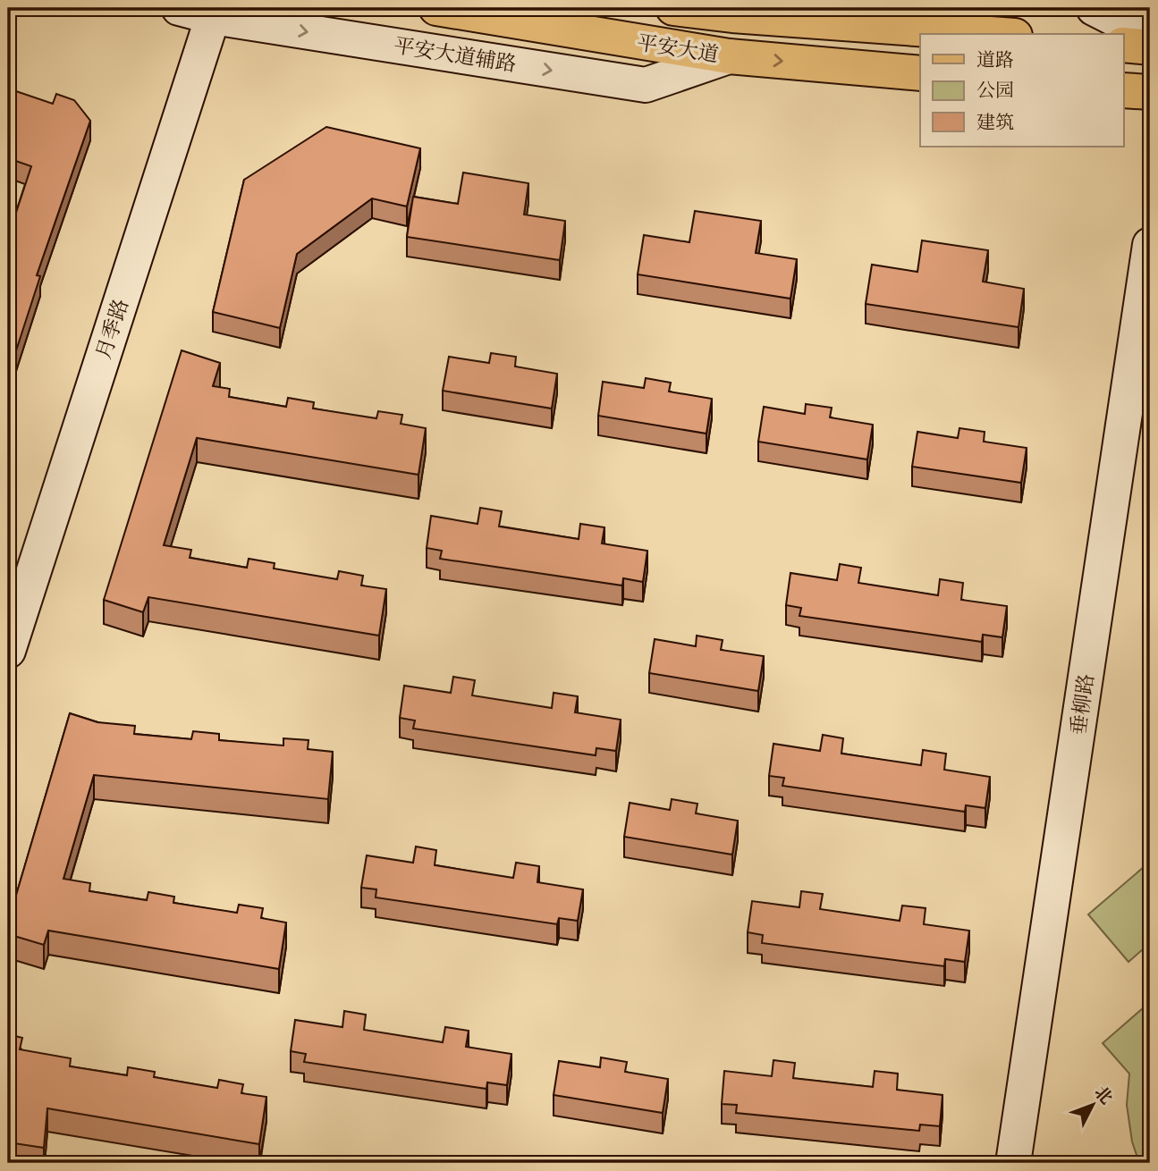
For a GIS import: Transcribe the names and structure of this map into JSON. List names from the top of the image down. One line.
{"streets":{"main road":["平安大道"],"street":["平安大道辅路","月季路","垂柳路"]},"crossings":[["平安大道","平安大道辅路"],["平安大道辅路","月季路"]],"one_way":["平安大道辅路"],"legend":["道路","公园","建筑"],"north":"top right"}
